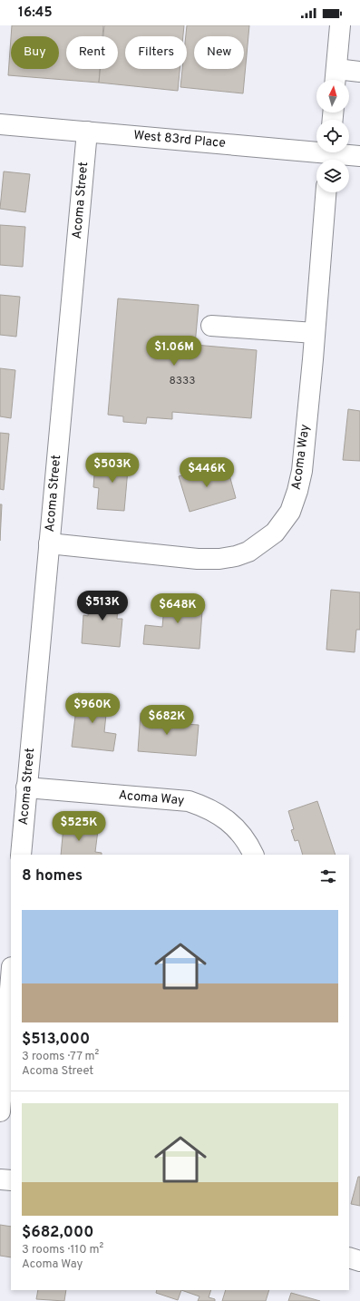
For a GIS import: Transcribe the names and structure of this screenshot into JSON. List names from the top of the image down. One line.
{"streets":{"street":["West 83rd Place","Acoma Street","Acoma Way"]},"crossings":[["West 83rd Place","Acoma Street"],["Acoma Street","Acoma Way"]],"house_numbers":["8333"],"north":"top","page":{"status":"16:45","chip":["Buy","Rent","Filters","New"],"price":["$1.06M","$503K","$446K","$513K","$648K","$960K","$682K","$525K"],"heading":"8 homes","list":[{"name":"$513,000","note":"3 rooms · 77 m² · Acoma Street"},{"name":"$682,000","note":"3 rooms · 110 m² · Acoma Way"}]}}
